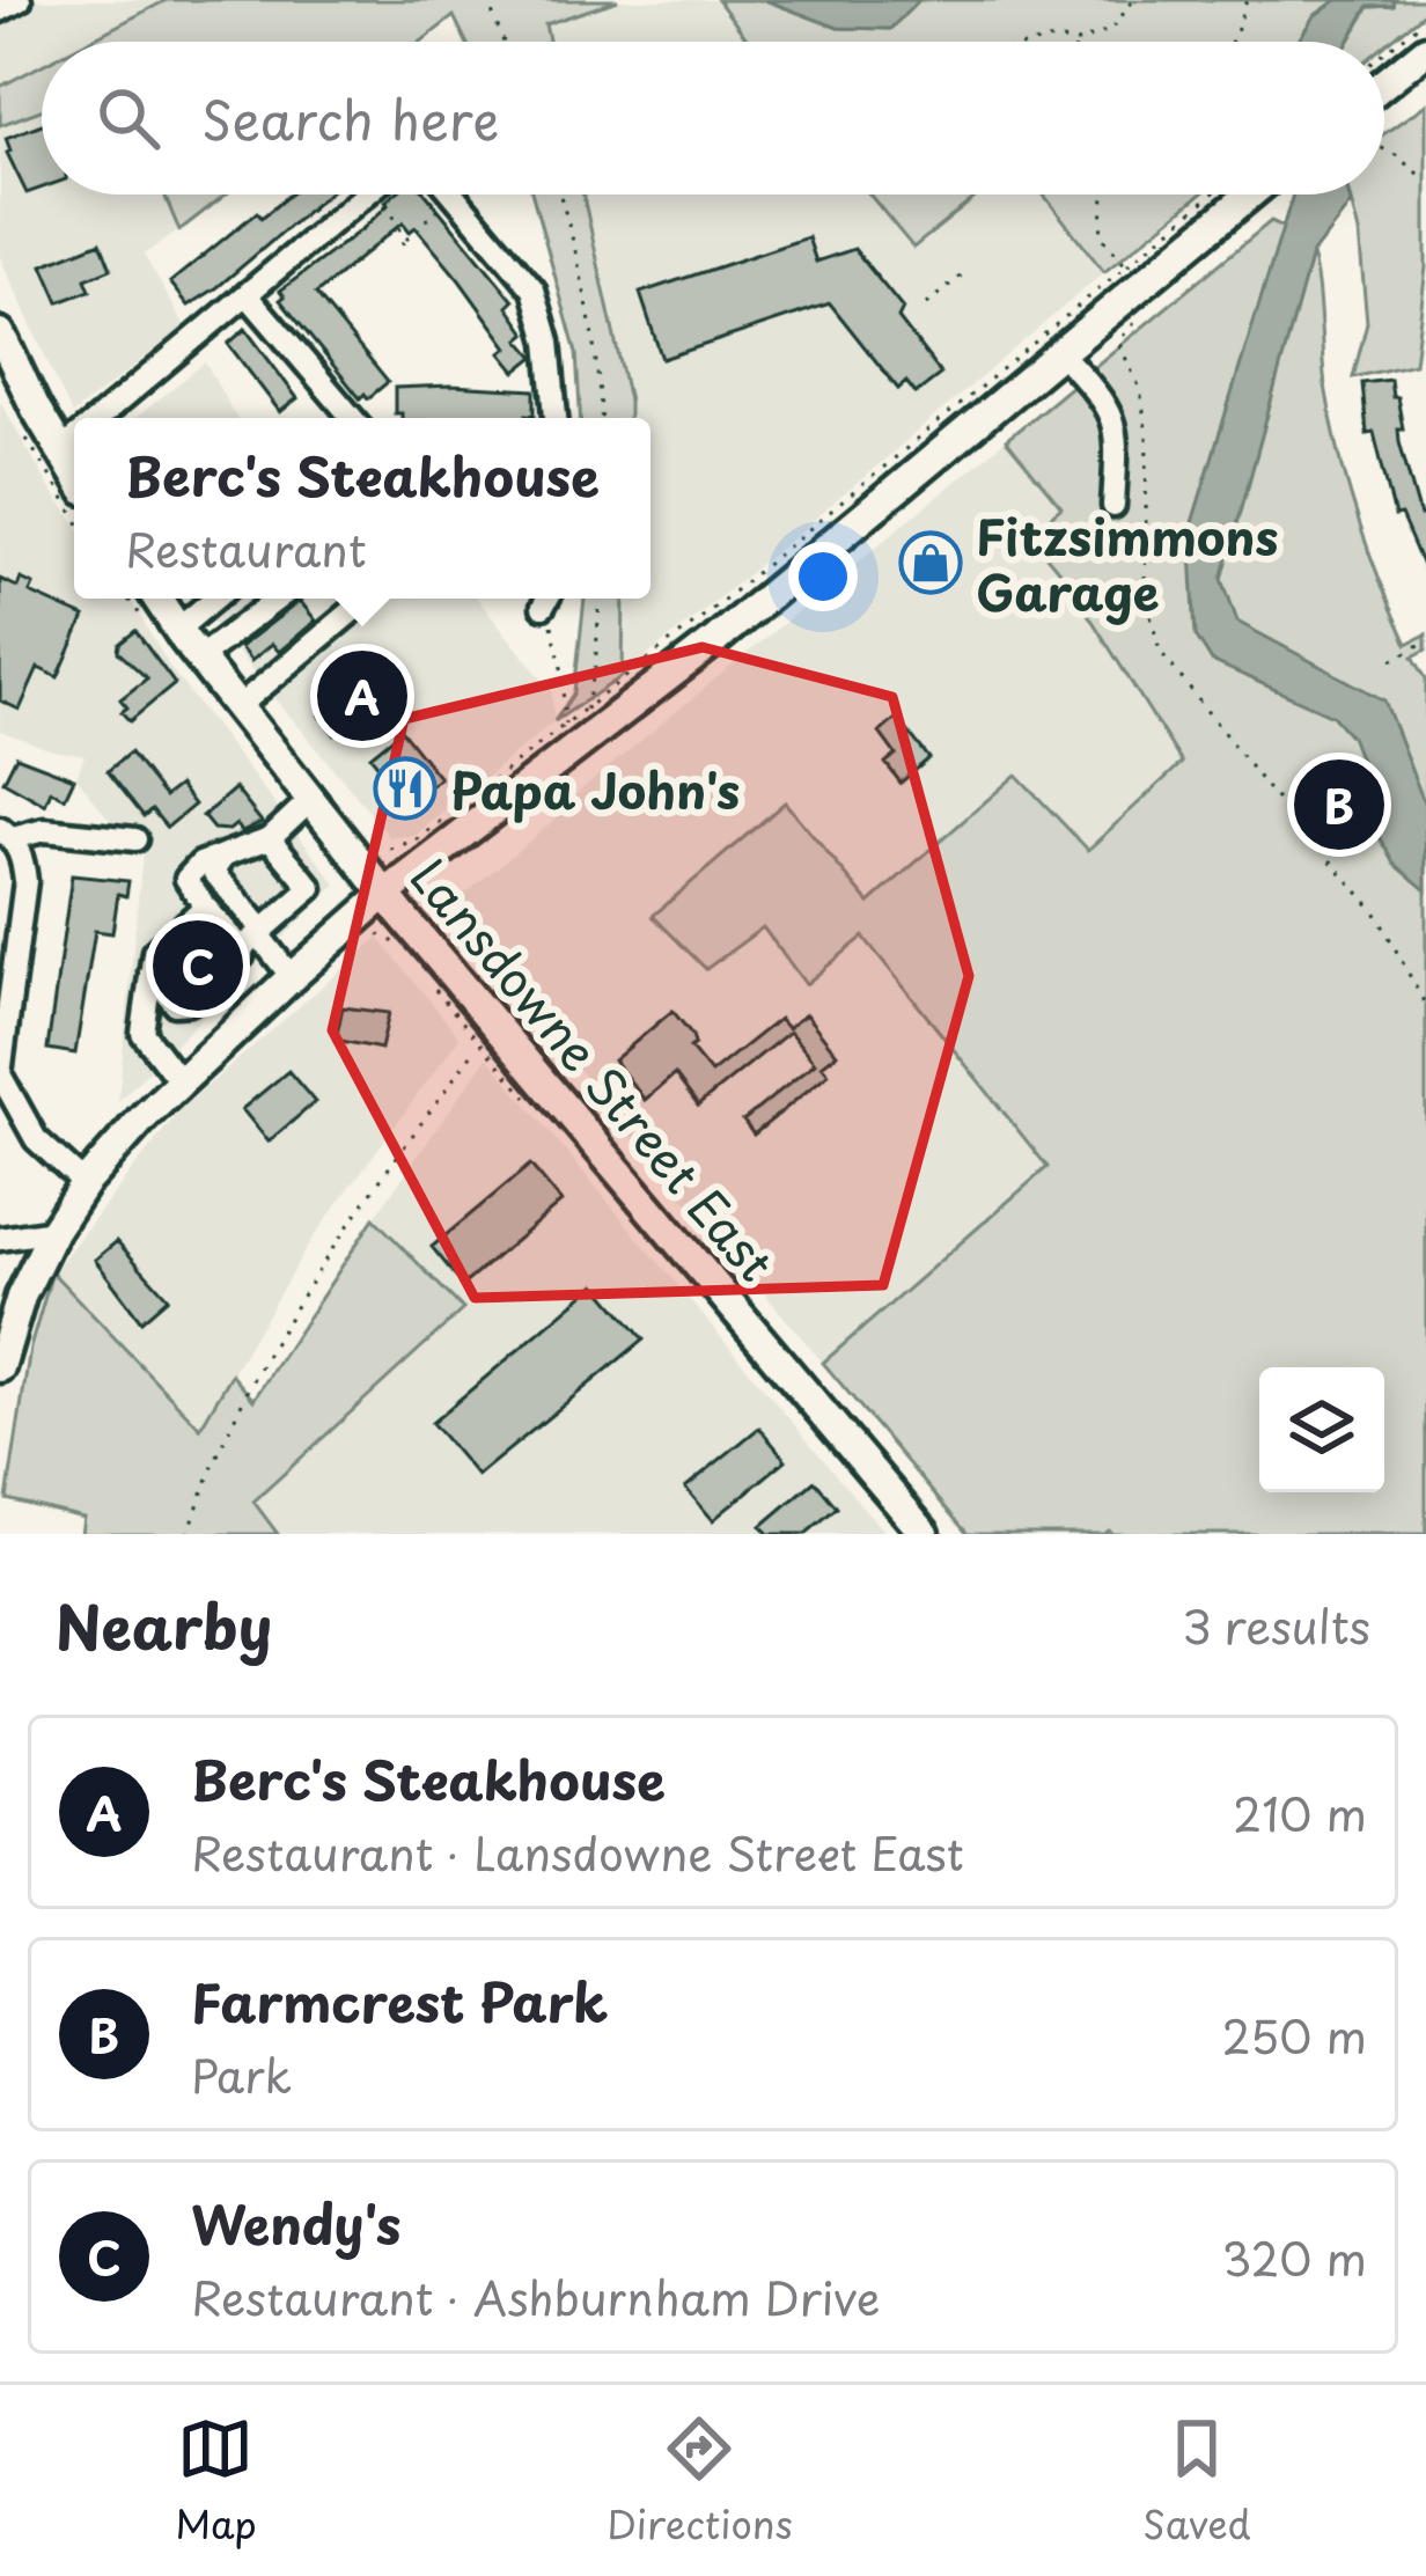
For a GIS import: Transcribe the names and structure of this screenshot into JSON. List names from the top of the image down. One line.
{"streets":{"main road":["Lansdowne Street East"]},"places":{"shop":["Fitzsimmons Garage"],"restaurant":["Papa John's"]},"page":{"search":"Search here","popup":["Berc's Steakhouse","Restaurant"],"pins":["A","B","C"],"heading":["Nearby","3 results"],"list":[{"mark":"A","name":"Berc's Steakhouse","note":"Restaurant · Lansdowne Street East","value":"210 m"},{"mark":"B","name":"Farmcrest Park","note":"Park","value":"250 m"},{"mark":"C","name":"Wendy's","note":"Restaurant · Ashburnham Drive","value":"320 m"}],"nav":["Map","Directions","Saved"]}}
